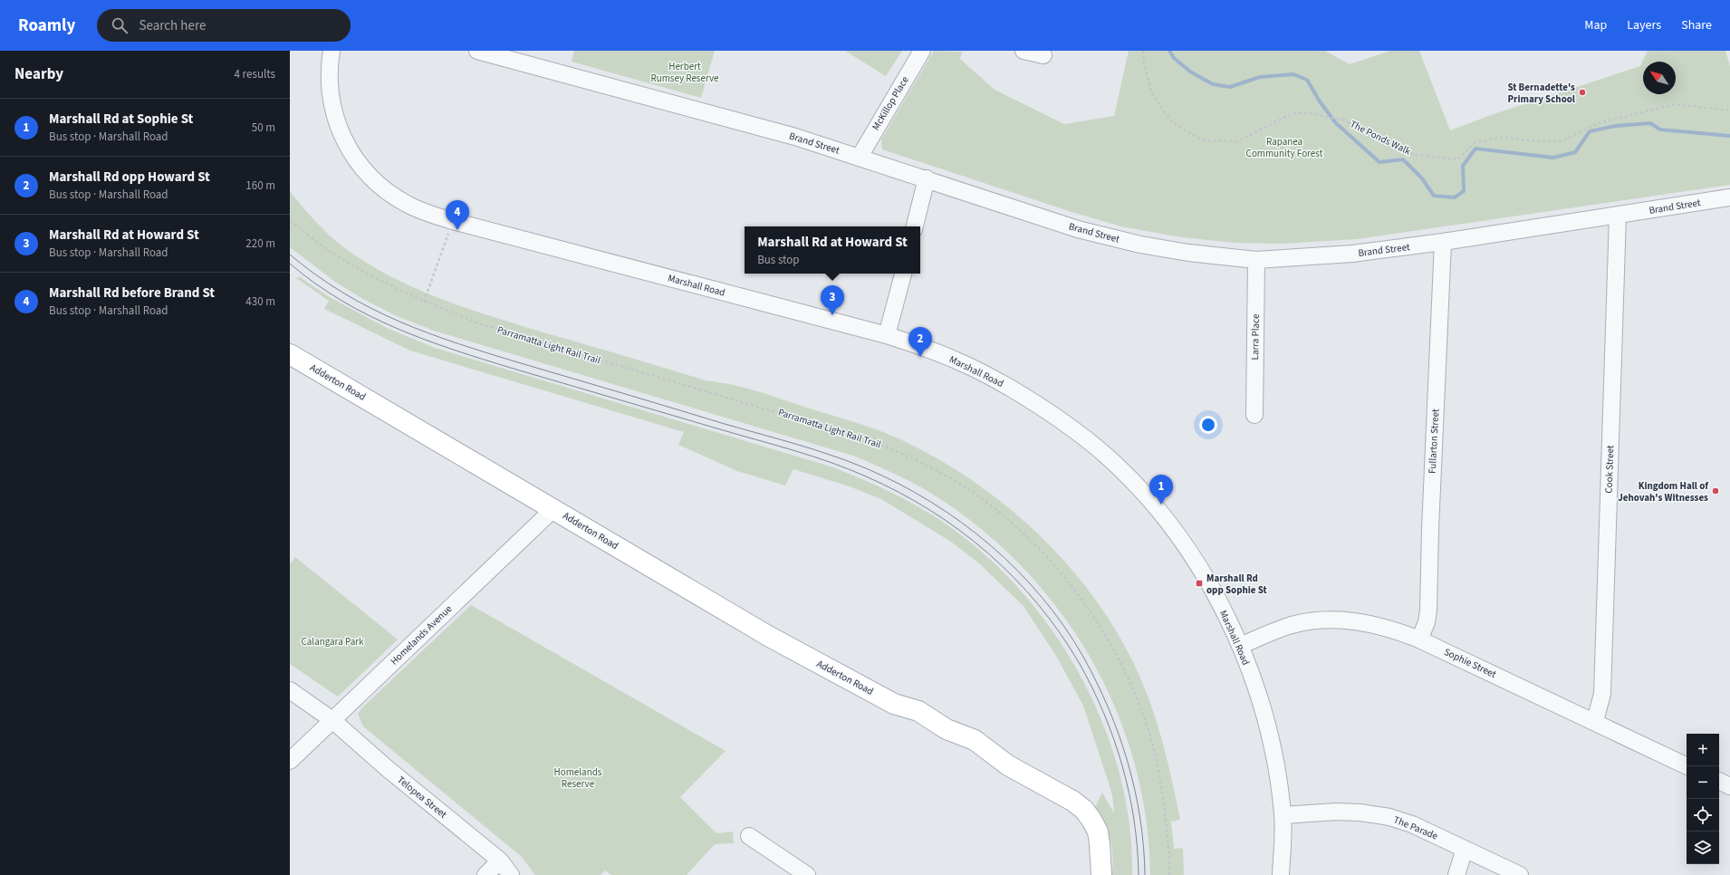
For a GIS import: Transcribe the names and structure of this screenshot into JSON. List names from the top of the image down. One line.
{"streets":{"main road":["Adderton Road"],"street":["McKillop Place","Brand Street","Marshall Road","Larra Place","Fullarton Street","Cook Street","Homelands Avenue","Sophie Street","Telopea Street","The Parade"],"path":["The Ponds Walk","Parramatta Light Rail Trail"]},"crossings":[["McKillop Place","Brand Street"],["Brand Street","Larra Place"],["Brand Street","Fullarton Street"],["Brand Street","Cook Street"],["Marshall Road","Sophie Street"],["Marshall Road","The Parade"],["Adderton Road","Homelands Avenue"],["Fullarton Street","Sophie Street"],["Cook Street","Sophie Street"],["Homelands Avenue","Telopea Street"]],"parks":["Herbert Rumsey Reserve","Rapanea Community Forest","Calangara Park","Homelands Reserve"],"places":{"other":["St Bernadette's Primary School","Kingdom Hall of Jehovah's Witnesses"],"transit":["Marshall Rd opp Sophie St"]},"north":"top left","page":{"header":"Roamly","search":"Search here","nav":["Map","Layers","Share"],"heading":["Nearby","4 results"],"list":[{"mark":"1","name":"Marshall Rd at Sophie St","note":"Bus stop · Marshall Road","value":"50 m"},{"mark":"2","name":"Marshall Rd opp Howard St","note":"Bus stop · Marshall Road","value":"160 m"},{"mark":"3","name":"Marshall Rd at Howard St","note":"Bus stop · Marshall Road","value":"220 m"},{"mark":"4","name":"Marshall Rd before Brand St","note":"Bus stop · Marshall Road","value":"430 m"}],"pins":["4","3","2","1"],"popup":["Marshall Rd at Howard St","Bus stop"],"map_buttons":["+","−"]}}
